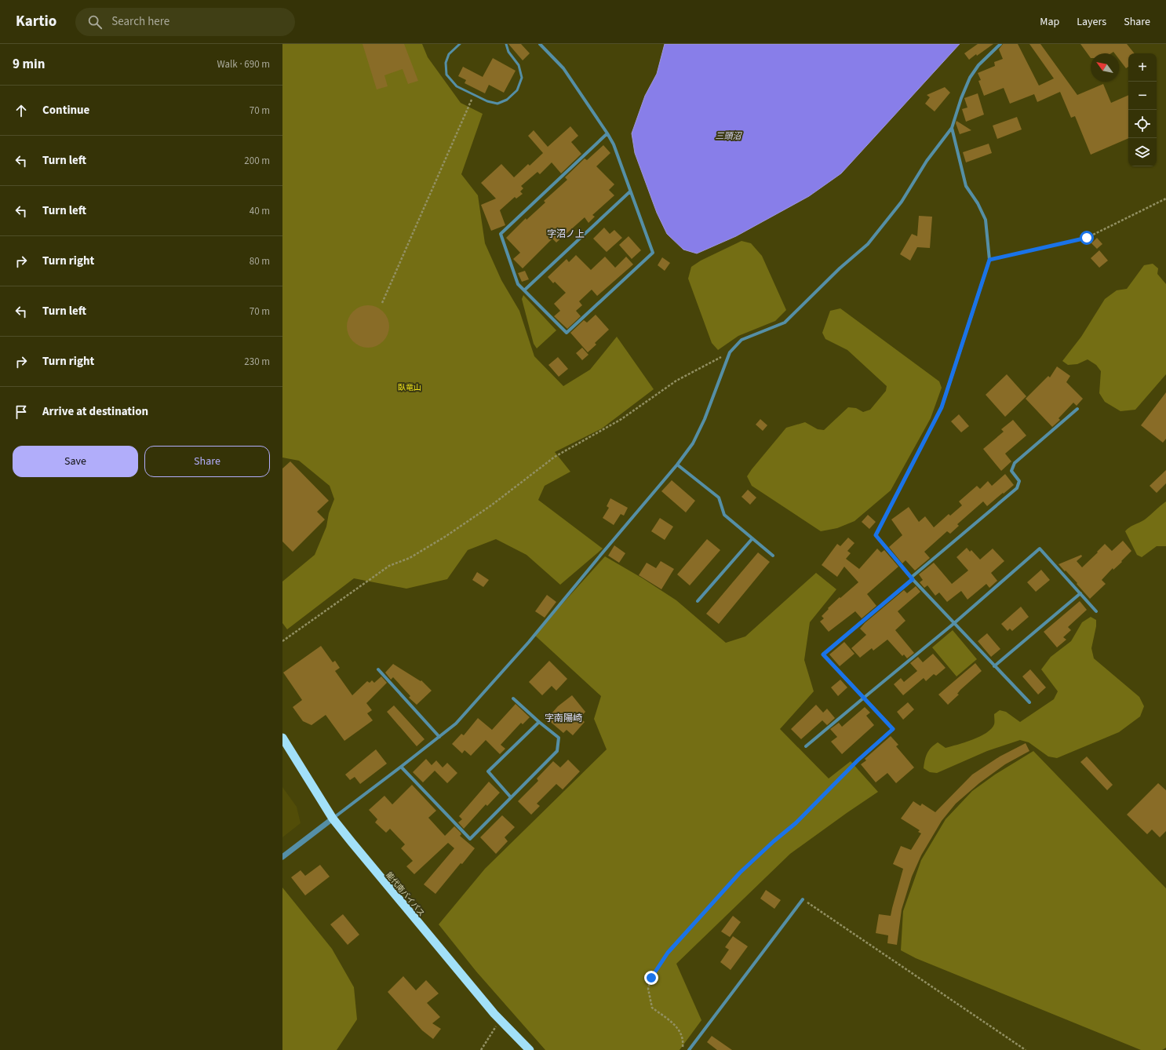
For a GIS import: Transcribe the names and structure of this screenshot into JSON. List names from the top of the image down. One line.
{"streets":{"highway":["能代南バイパス"]},"districts":["字沼ノ上","字南陽崎"],"water":["三頭沼"],"parks":["臥竜山"],"north":"top left","page":{"header":"Kartio","search":"Search here","nav":["Map","Layers","Share"],"heading":["9 min","Walk · 690 m"],"map_buttons":["+","−"],"list":[["Continue","70 m"],["Turn left","200 m"],["Turn left","40 m"],["Turn right","80 m"],["Turn left","70 m"],["Turn right","230 m"],"Arrive at destination"],"buttons":["Save","Share"]}}
